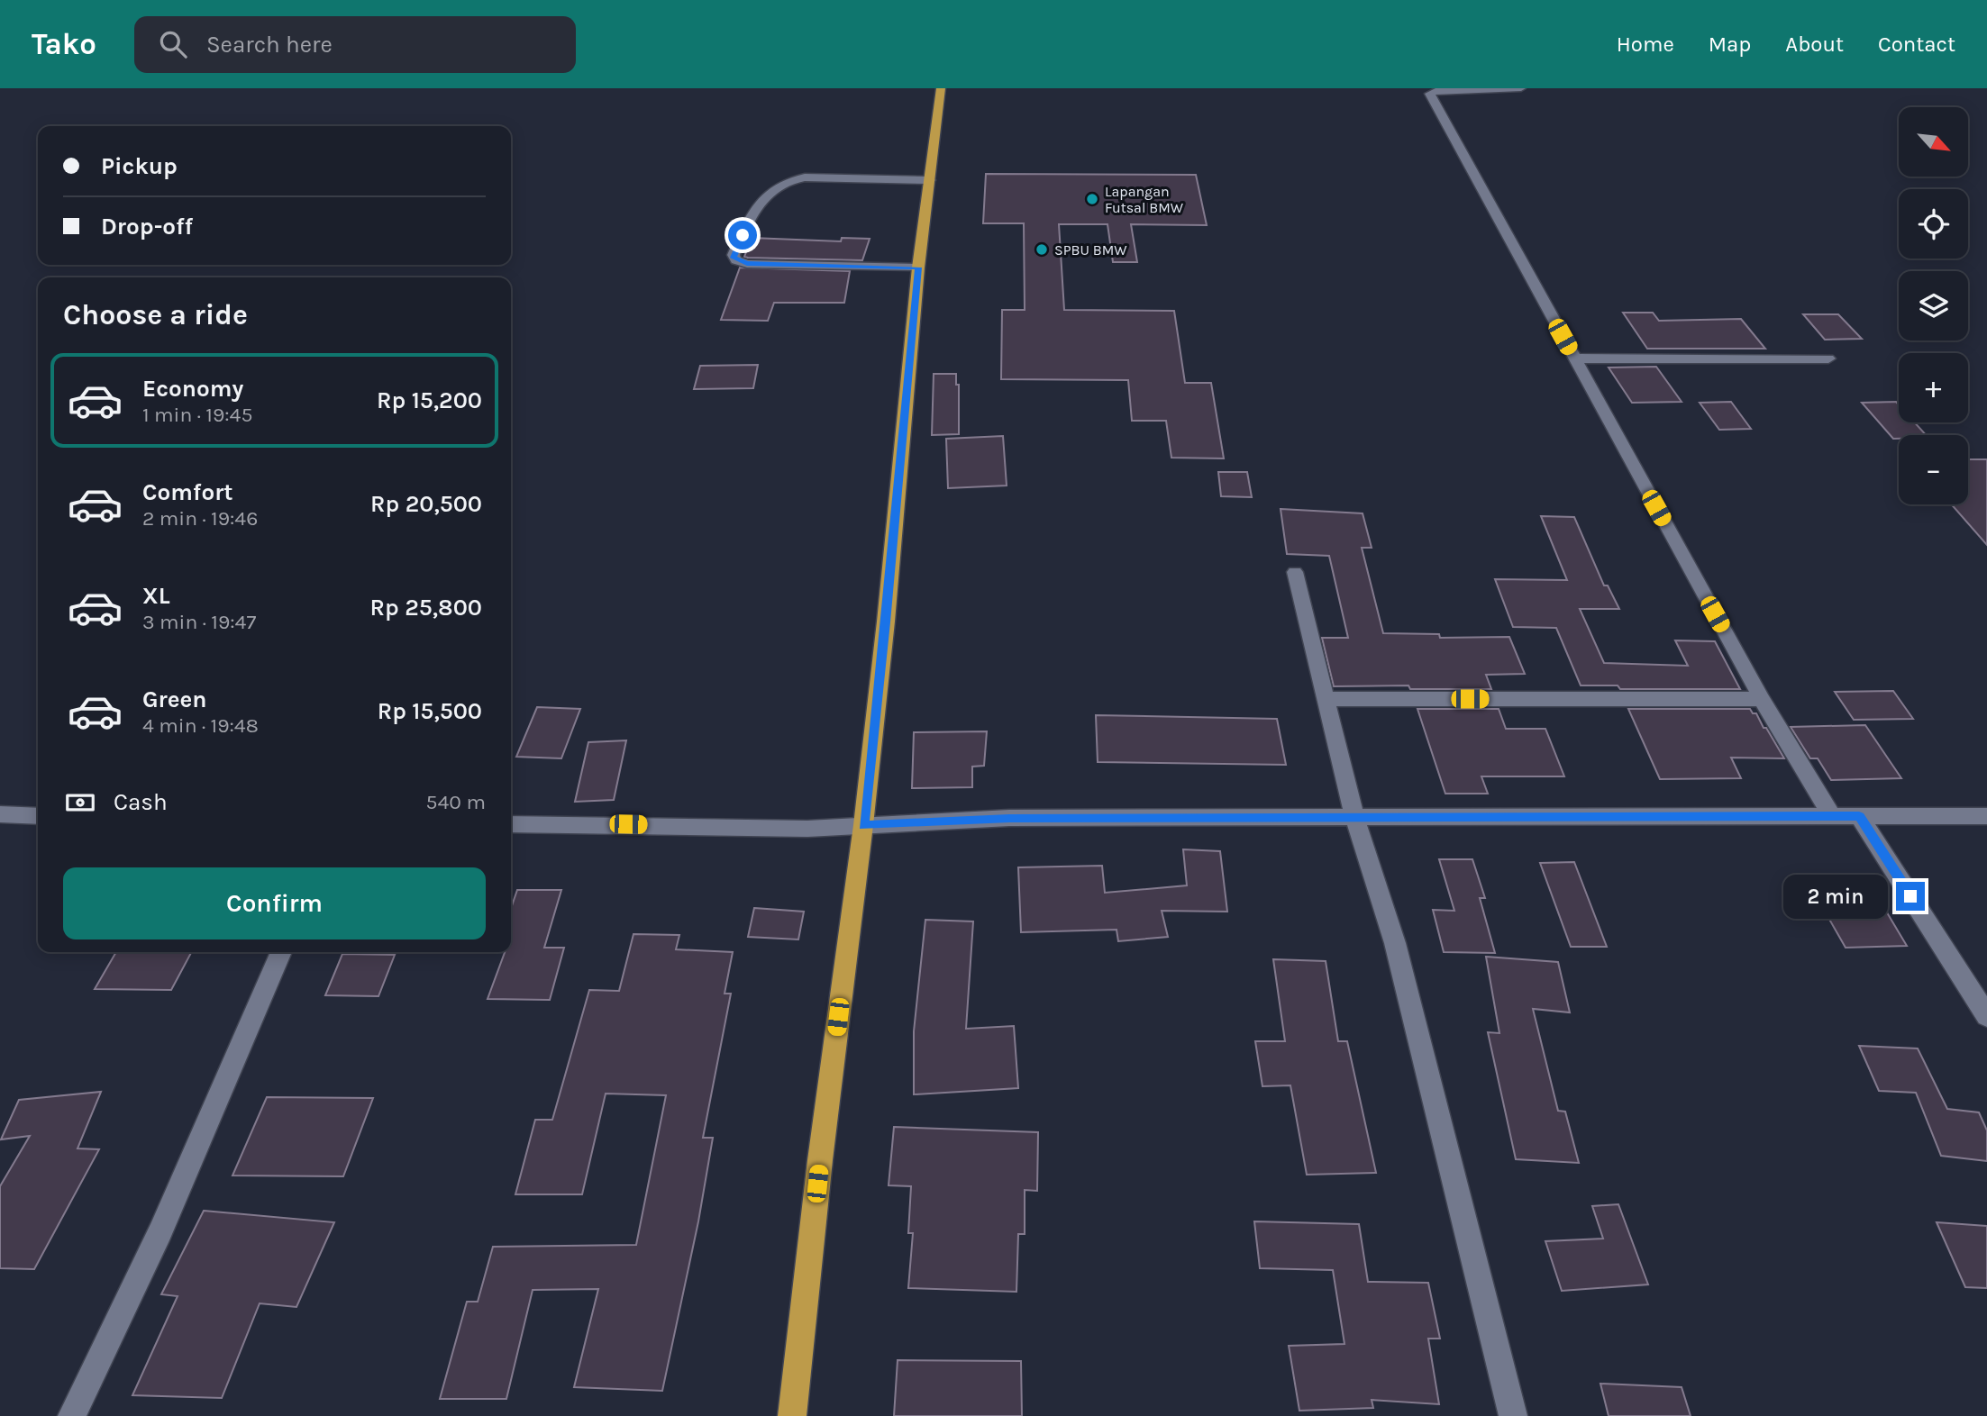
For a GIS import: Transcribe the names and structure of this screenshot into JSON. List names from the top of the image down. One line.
{"places":["Lapangan Futsal BMW","SPBU BMW"],"north":"bottom right","page":{"header":"Tako","search":"Search here","nav":["Home","Map","About","Contact"],"map_buttons":["+","−"],"banner":["Pickup","Drop-off"],"heading":"Choose a ride","list":[{"name":"Economy","note":"1 min · 19:45","value":"Rp 15,200"},{"name":"Comfort","note":"2 min · 19:46","value":"Rp 20,500"},{"name":"XL","note":"3 min · 19:47","value":"Rp 25,800"},{"name":"Green","note":"4 min · 19:48","value":"Rp 15,500"}],"pay":["Cash","540 m"],"buttons":"Confirm","bubble":"2 min"}}
